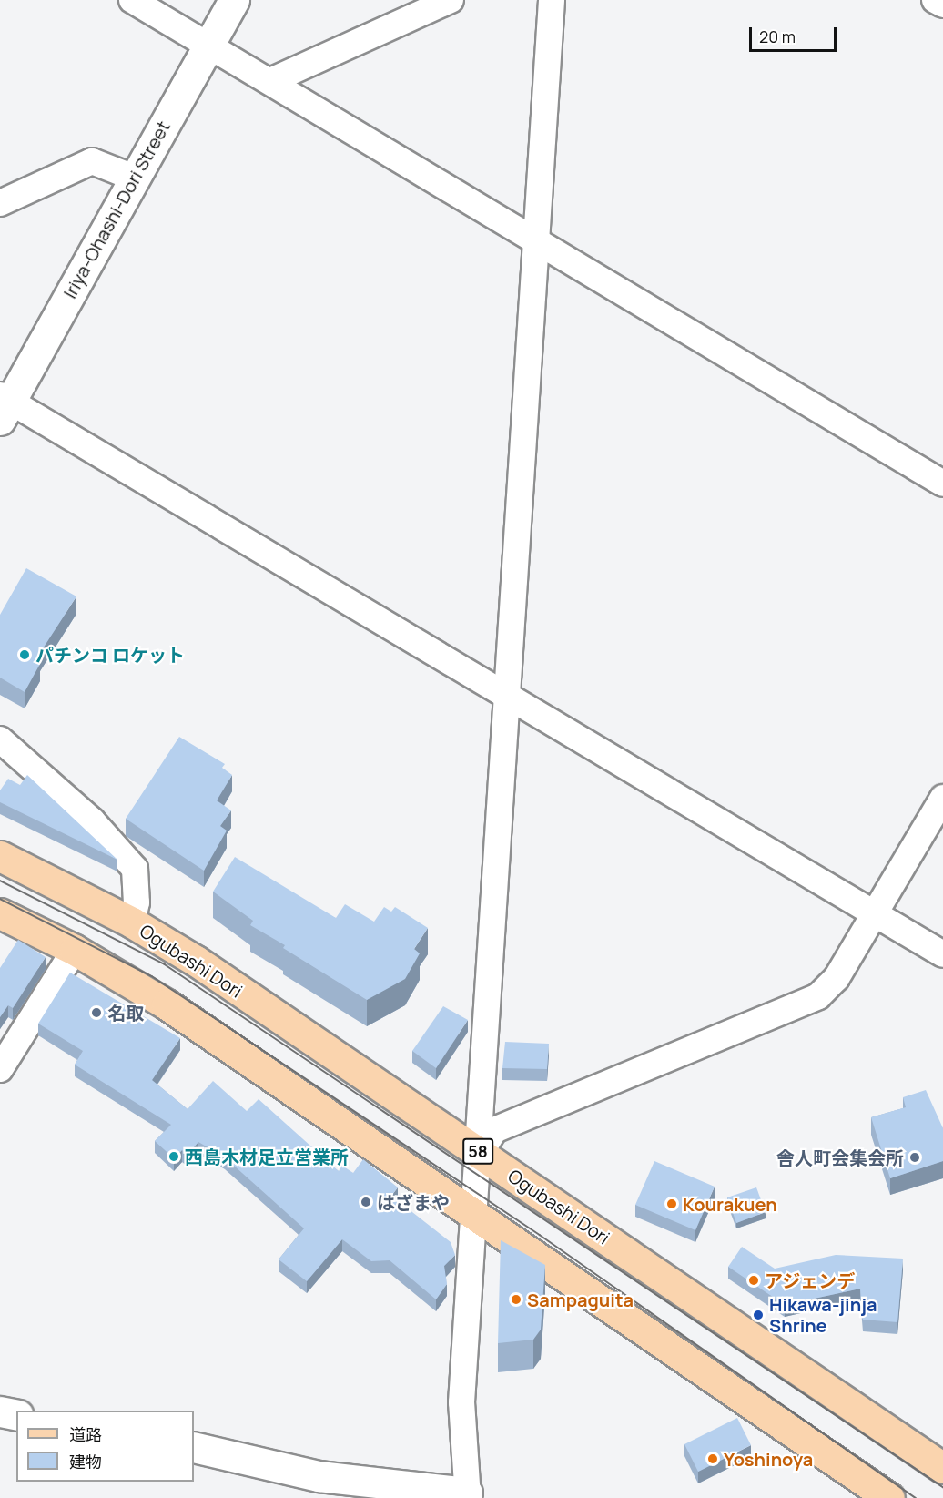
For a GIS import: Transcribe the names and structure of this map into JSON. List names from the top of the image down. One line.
{"streets":{"main road":["Ogubashi Dori","58"],"street":["Iriya-Ohashi-Dori Street"]},"places":["パチンコ ロケット","名取","西島木材足立営業所","舎人町会集会所","はざまや","Kourakuen","アジェンデ","Sampaguita","Hikawa-jinja Shrine","Yoshinoya"],"legend":["道路","建物"],"scale_bar":"20 m"}
